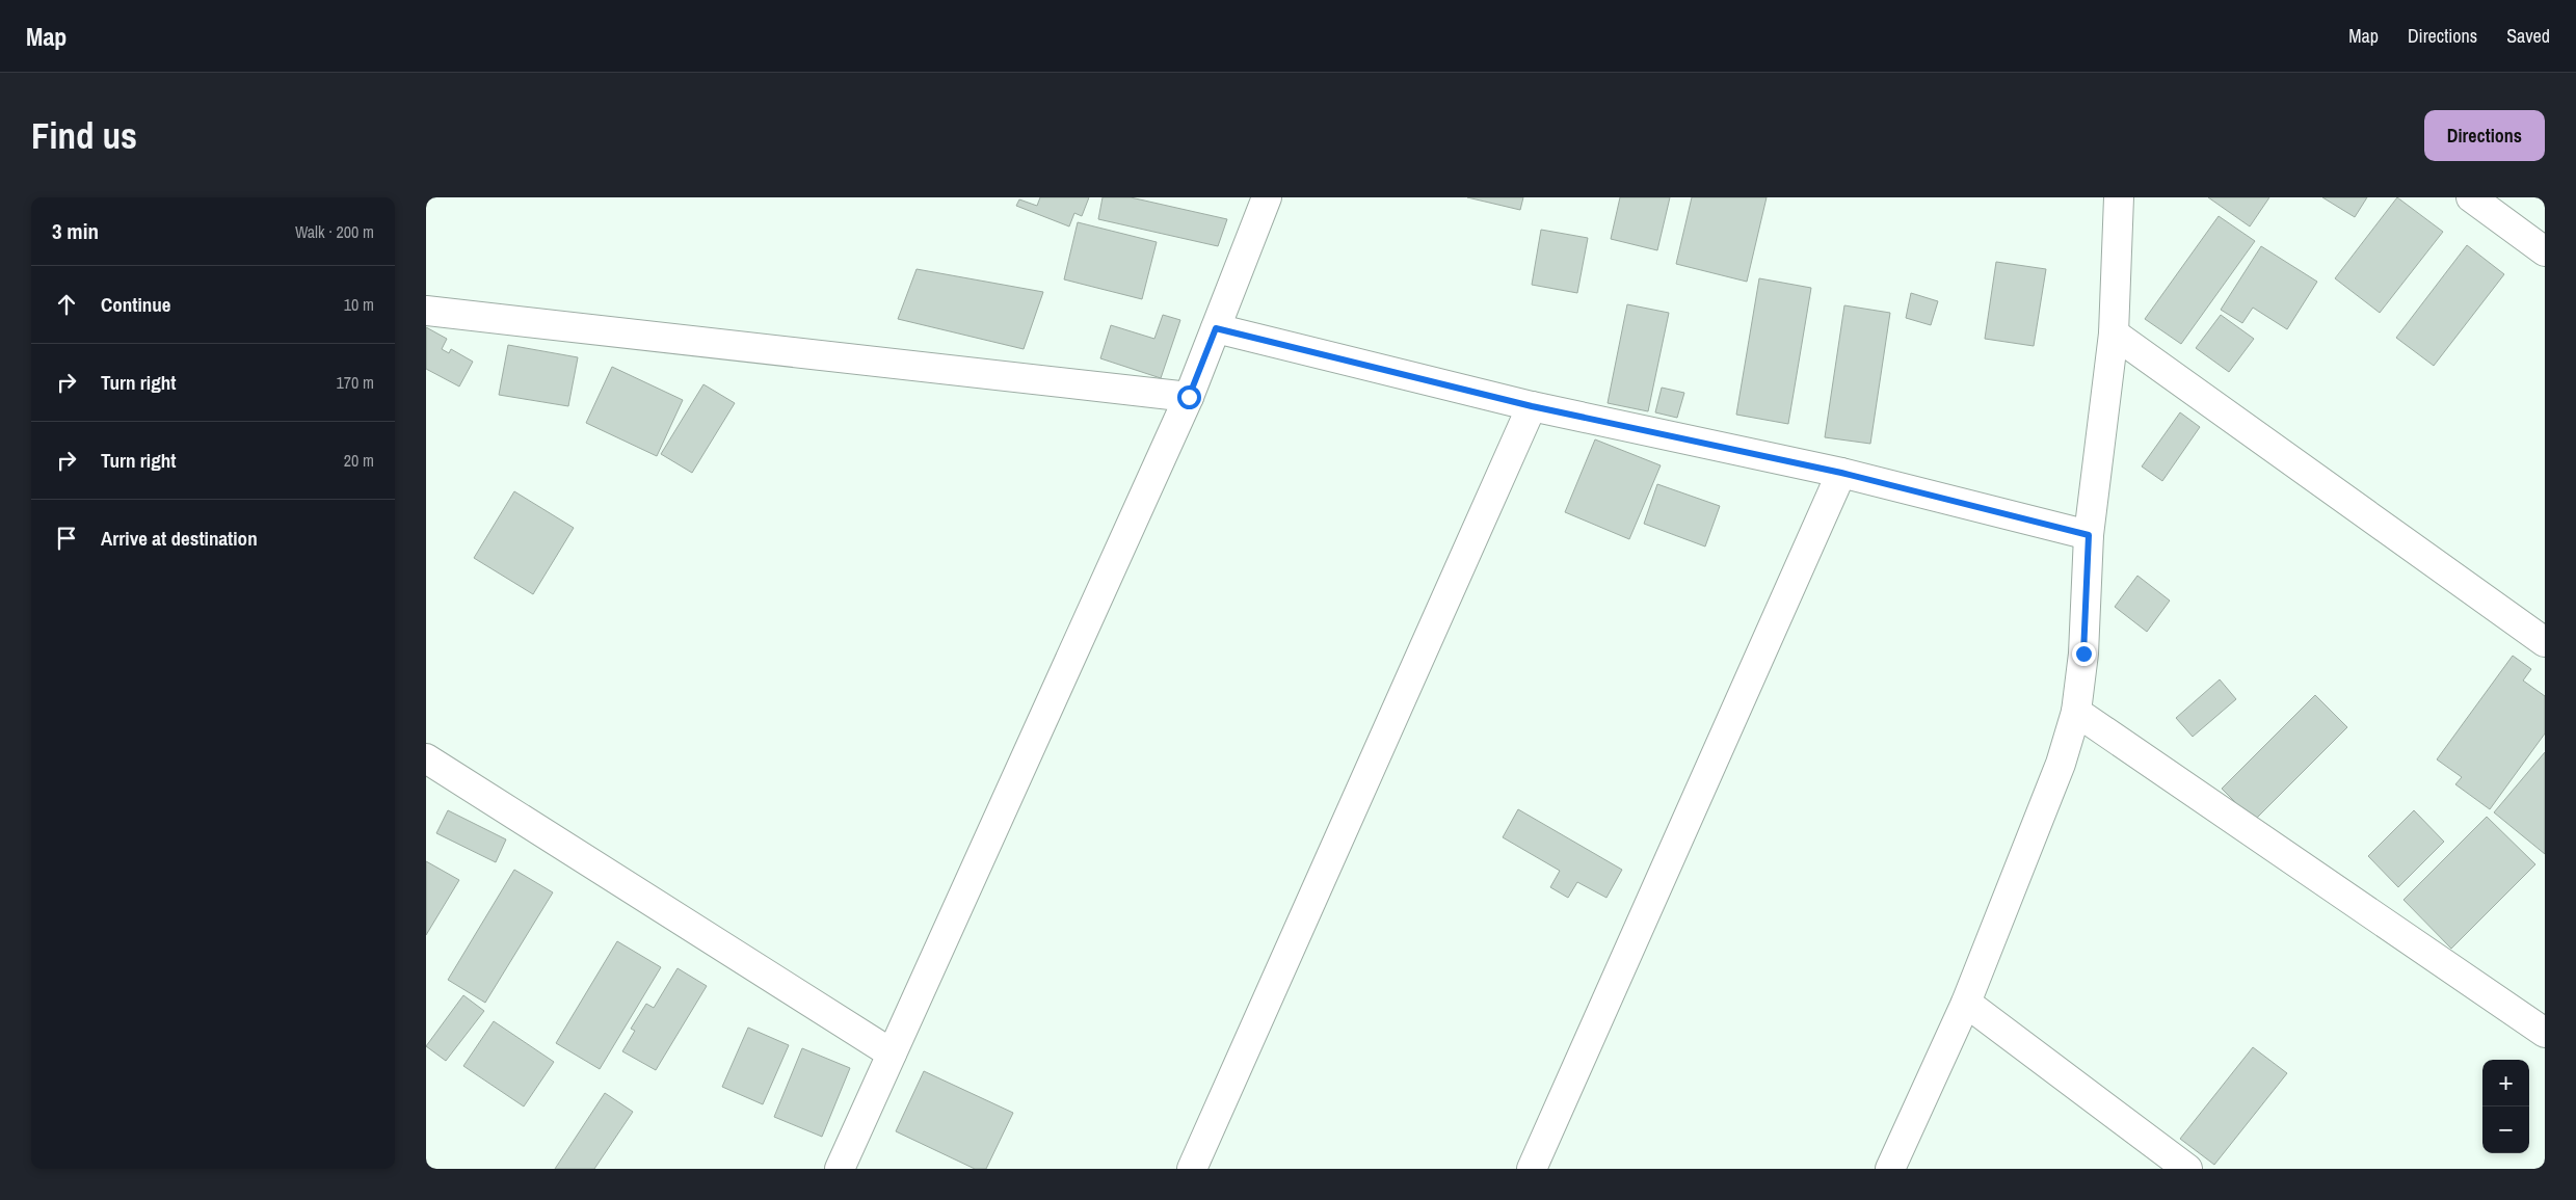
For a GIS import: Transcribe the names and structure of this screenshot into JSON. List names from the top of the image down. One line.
{"page":{"header":"Map","nav":["Map","Directions","Saved"],"buttons":"Directions","title":"Find us","heading":["3 min","Walk · 200 m"],"list":[["Continue","10 m"],["Turn right","170 m"],["Turn right","20 m"],"Arrive at destination"],"map_buttons":["+","−"]}}
